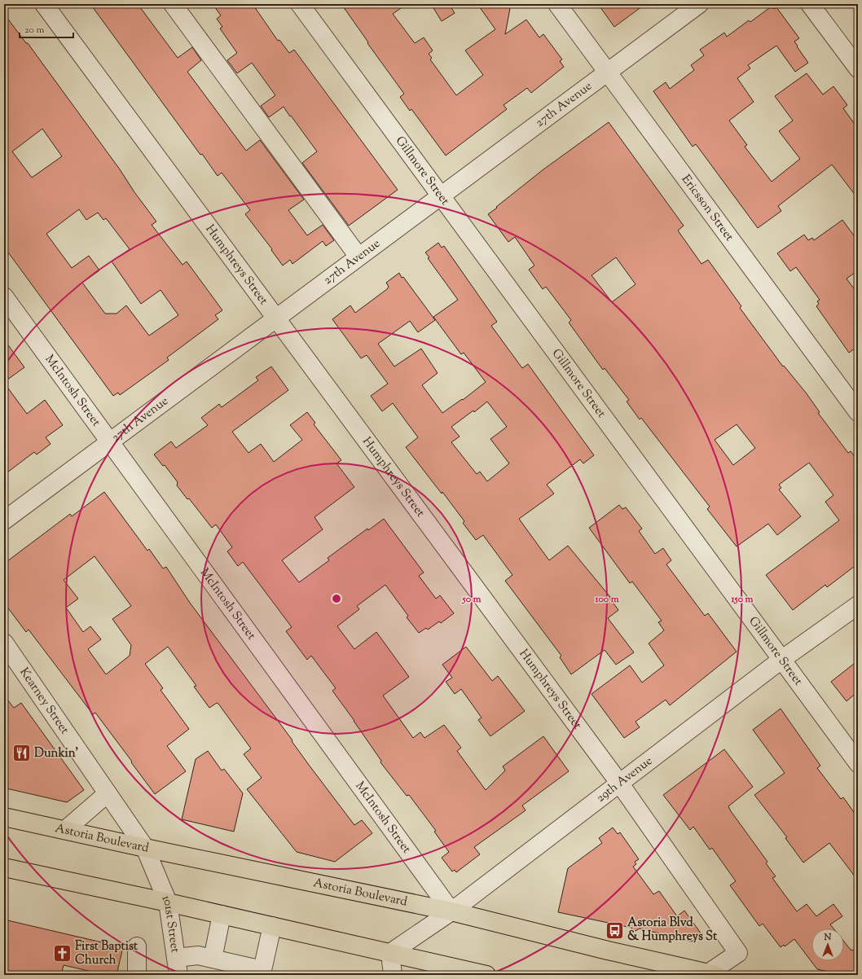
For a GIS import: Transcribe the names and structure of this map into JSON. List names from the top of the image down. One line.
{"streets":{"main road":["Astoria Boulevard"],"street":["27th Avenue","Gillmore Street","Ericsson Street","Humphreys Street","McIntosh Street","Kearney Street","29th Avenue","101st Street"]},"crossings":[["27th Avenue","Gillmore Street"],["27th Avenue","Ericsson Street"],["27th Avenue","Humphreys Street"],["27th Avenue","McIntosh Street"],["Gillmore Street","29th Avenue"],["Humphreys Street","29th Avenue"],["Humphreys Street","Astoria Boulevard"],["McIntosh Street","29th Avenue"],["McIntosh Street","Astoria Boulevard"],["Kearney Street","Astoria Boulevard"],["Kearney Street","101st Street"],["29th Avenue","Astoria Boulevard"]],"places":{"restaurant":["Dunkin'"],"bus stop":["Astoria Blvd & Humphreys St"],"church":["First Baptist Church"]},"scale_bar":"20 m","north":"top","rings":["50 m","100 m","150 m"]}
